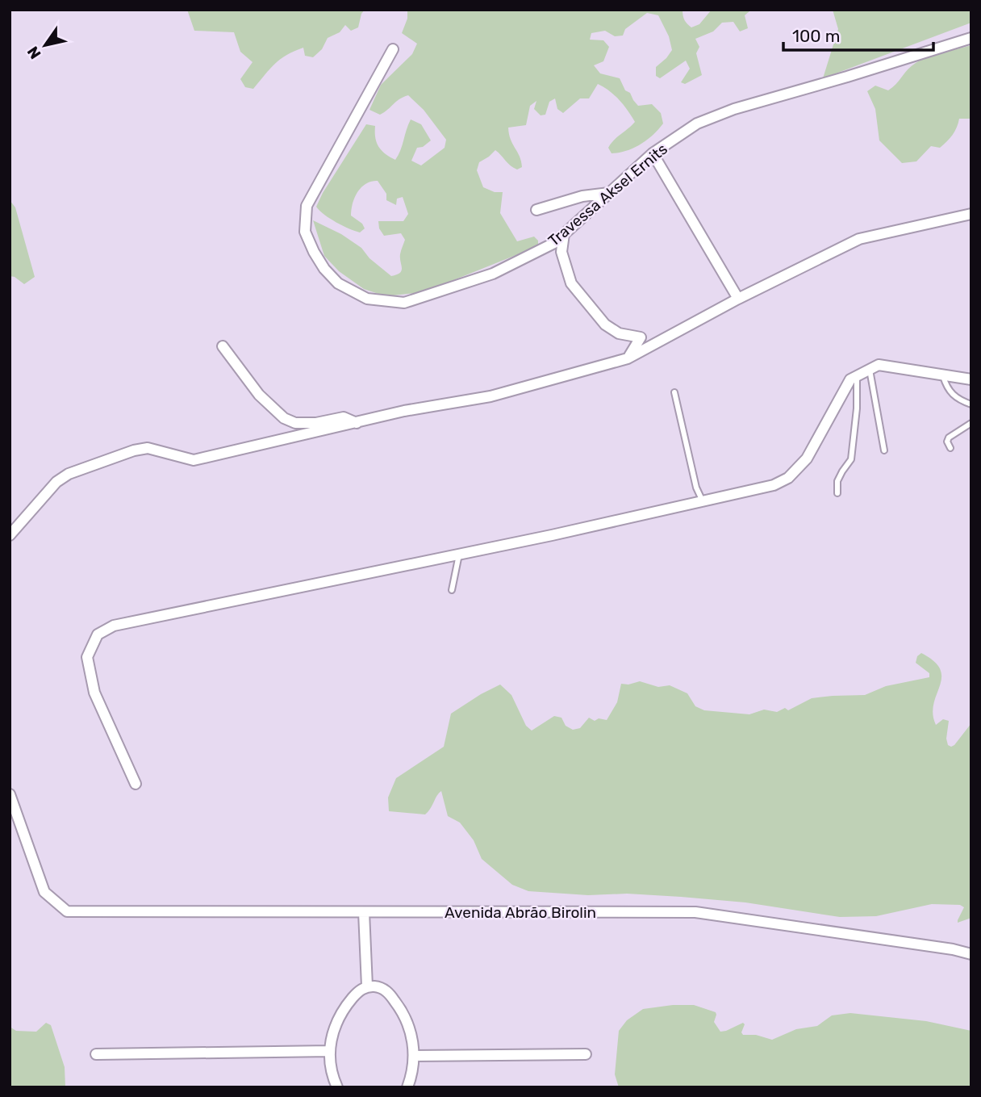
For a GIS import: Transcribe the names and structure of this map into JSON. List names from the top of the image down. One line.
{"streets":{"street":["Travessa Aksel Ernits","Avenida Abrão Birolin"]},"scale_bar":"100 m","north":"bottom left"}
